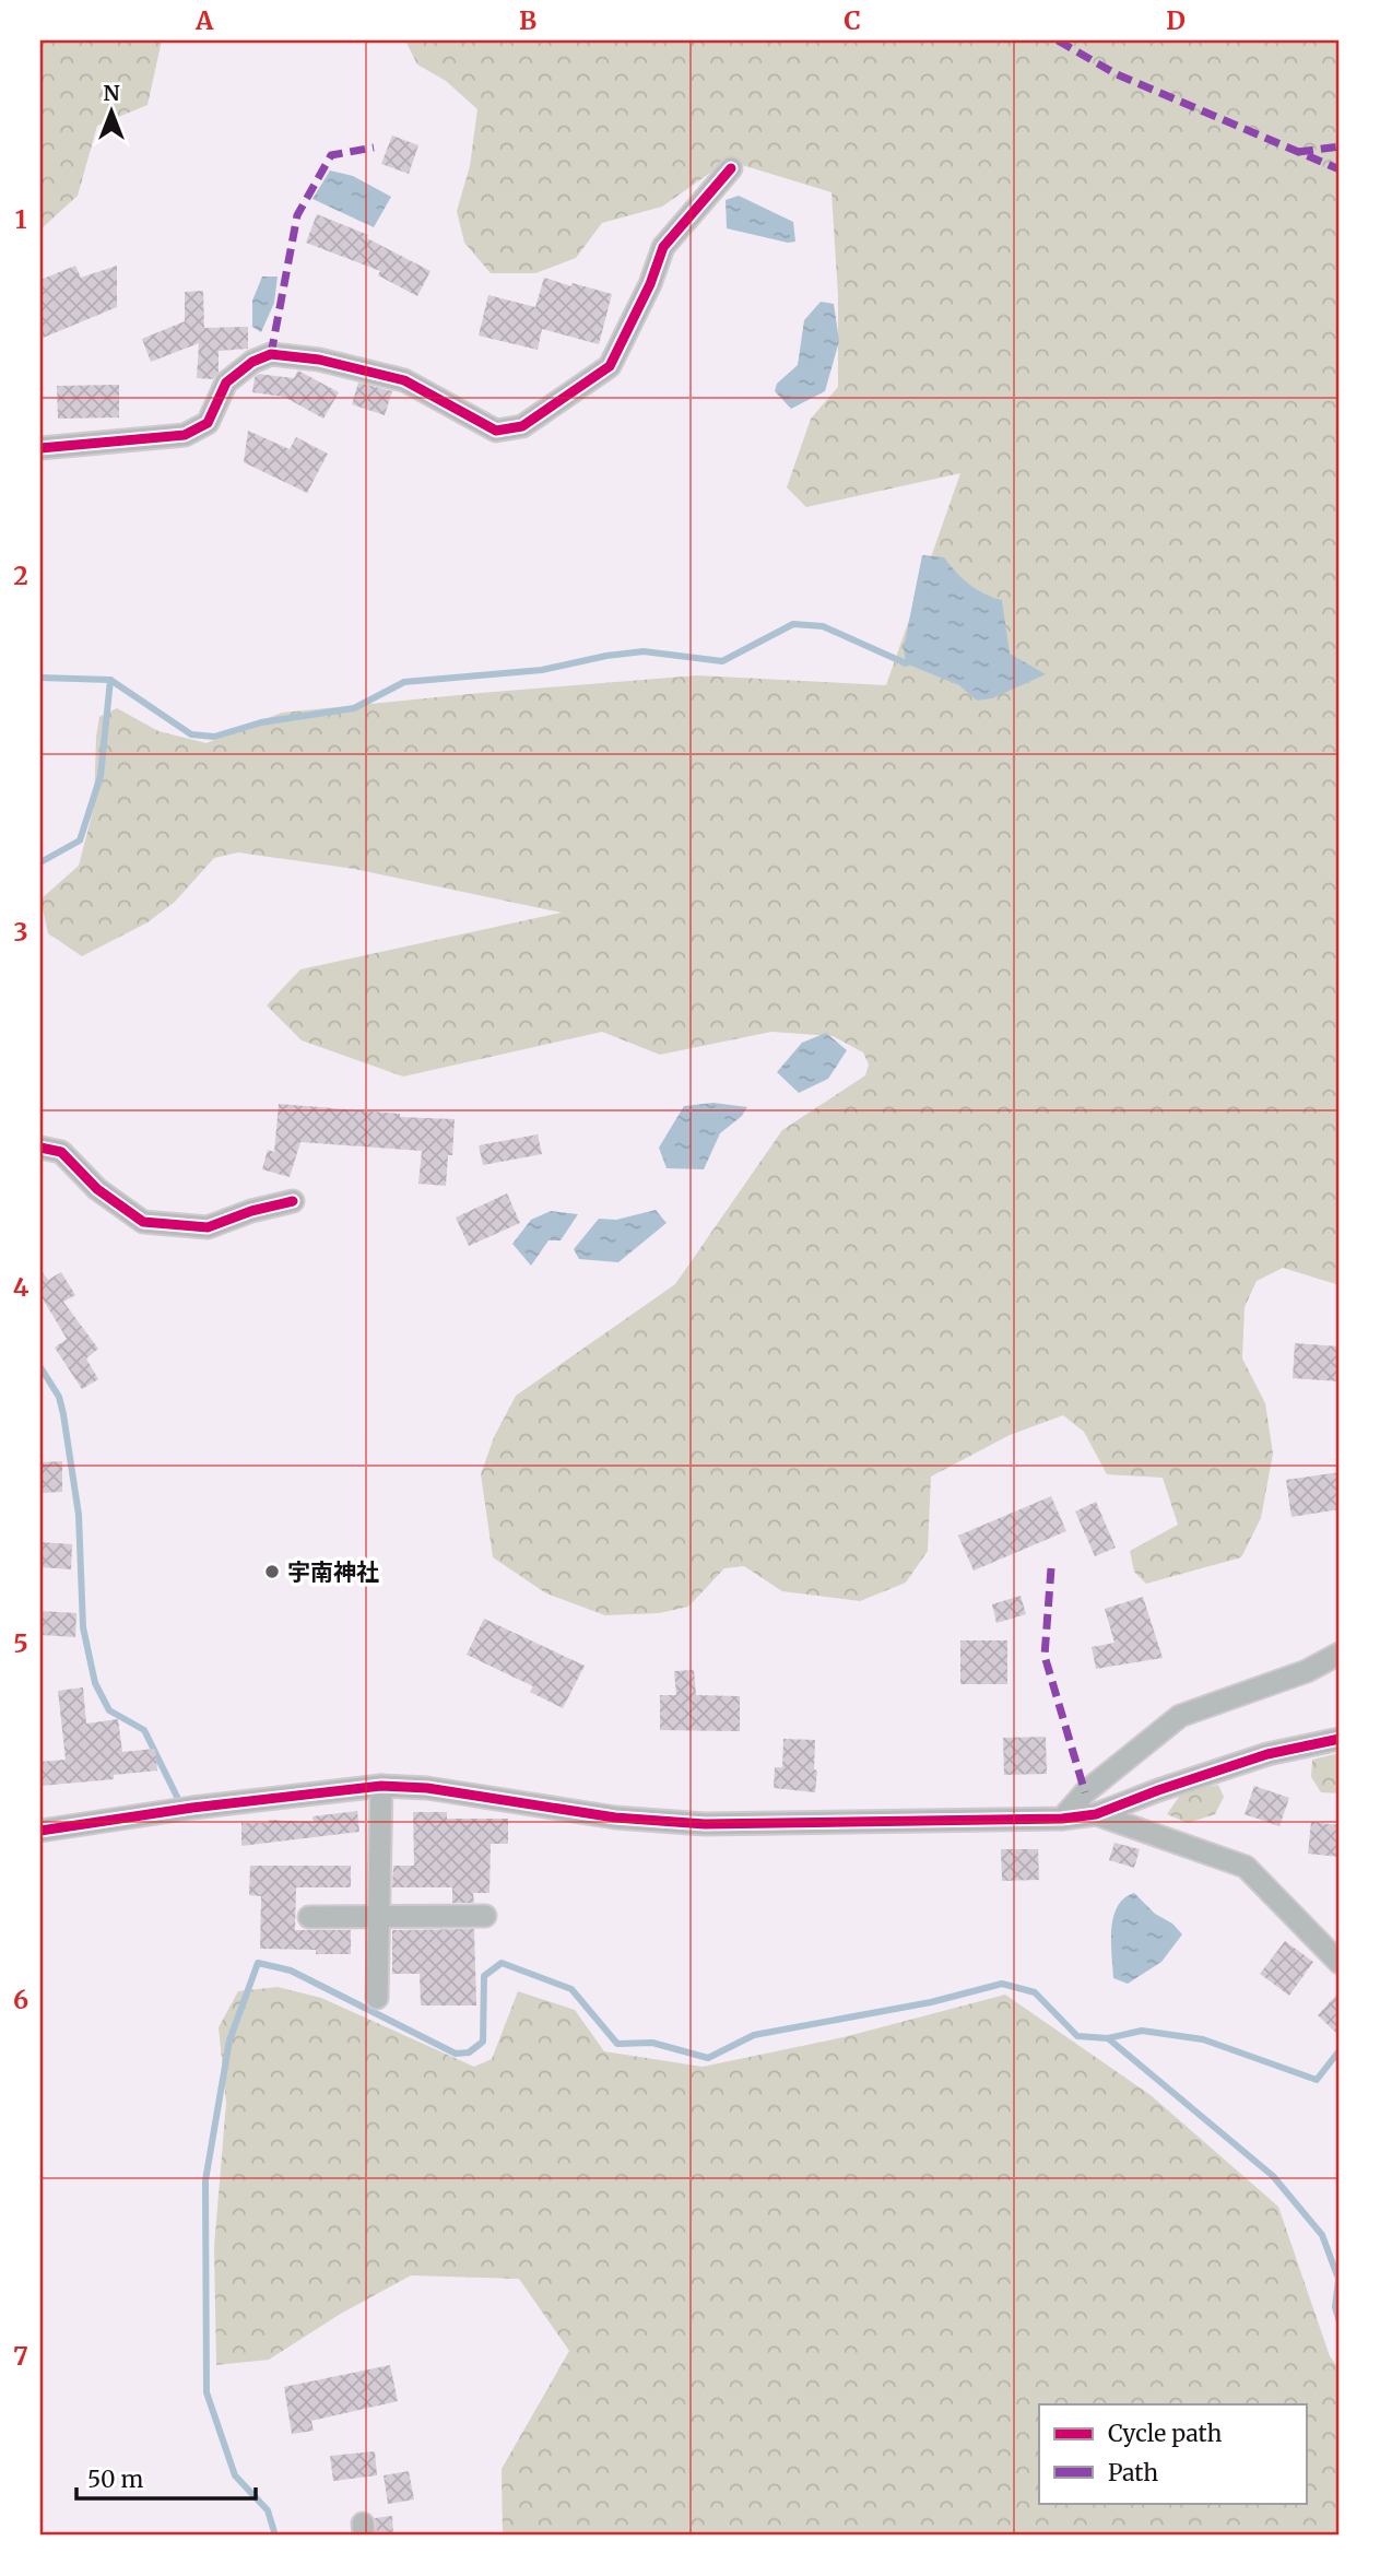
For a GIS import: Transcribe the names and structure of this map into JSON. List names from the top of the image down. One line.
{"places":["宇南神社"],"legend":["Cycle path","Path"],"scale_bar":"50 m","north":"top","grid":{"columns":["A","B","C","D"],"rows":["1","2","3","4","5","6","7"]}}
